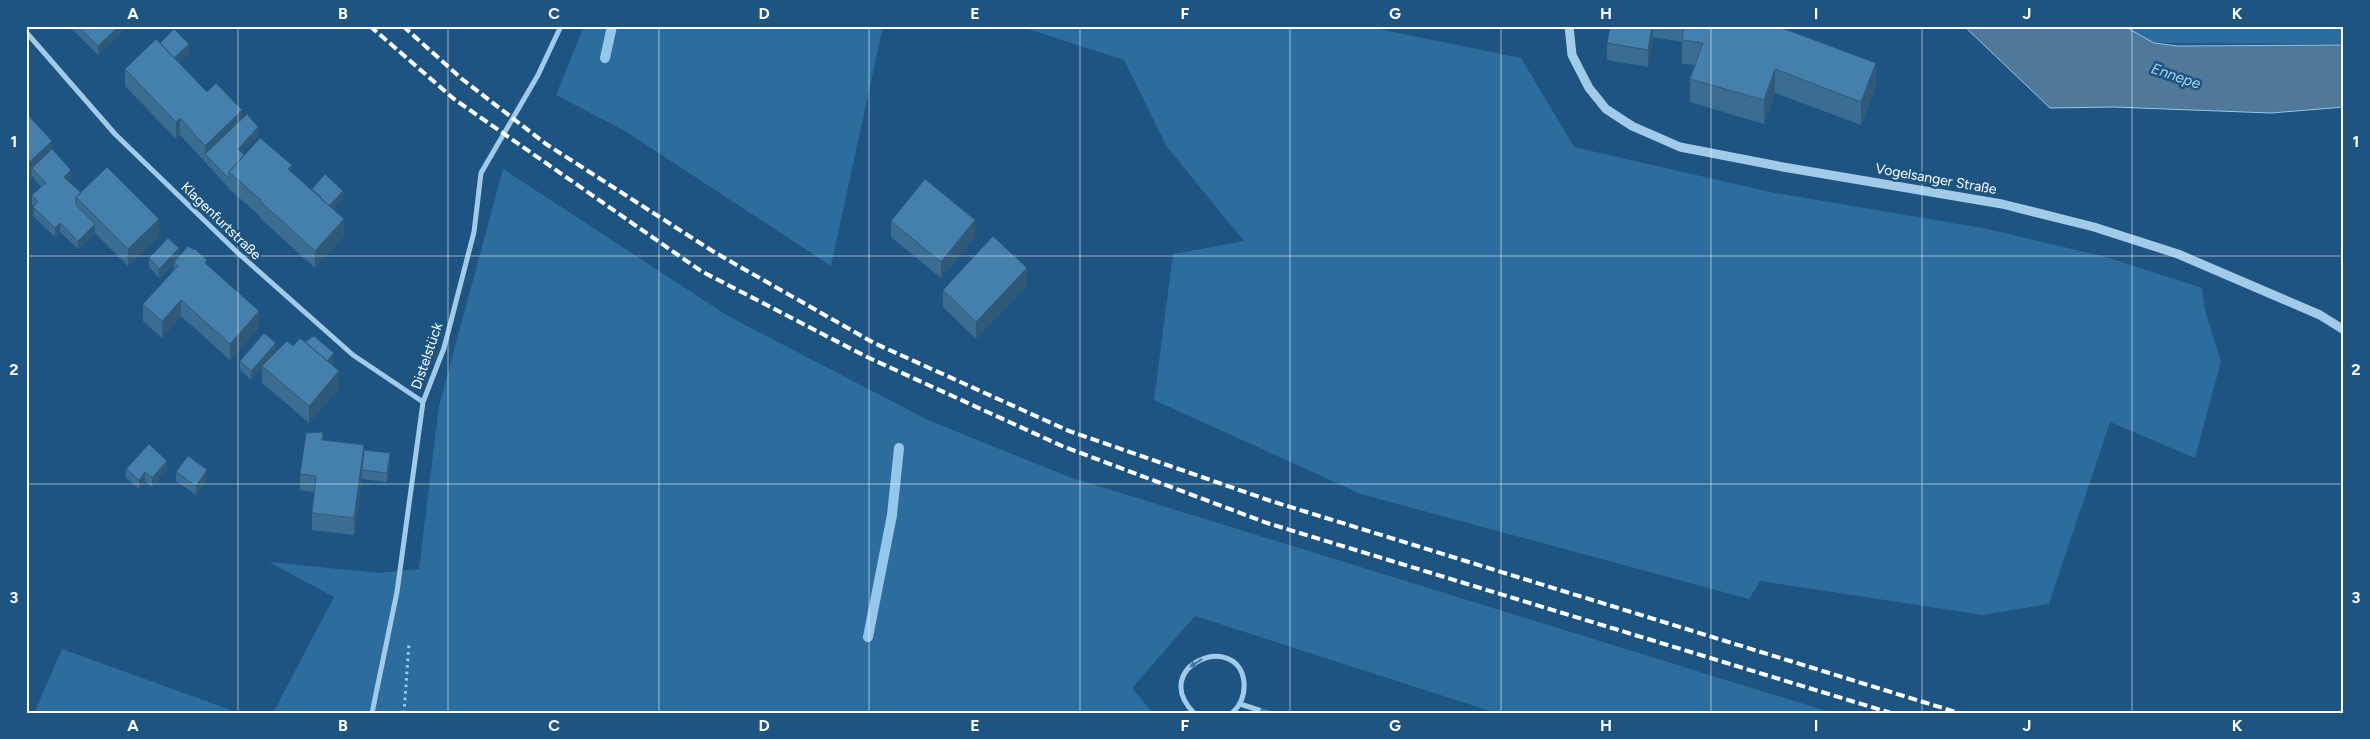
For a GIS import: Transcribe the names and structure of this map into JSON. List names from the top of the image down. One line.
{"streets":{"street":["Vogelsanger Straße","Klagenfurtstraße","Distelstück"]},"crossings":[["Klagenfurtstraße","Distelstück"]],"water":["Ennepe"],"grid":{"columns":["A","B","C","D","E","F","G","H","I","J","K"],"rows":["1","2","3"]}}
